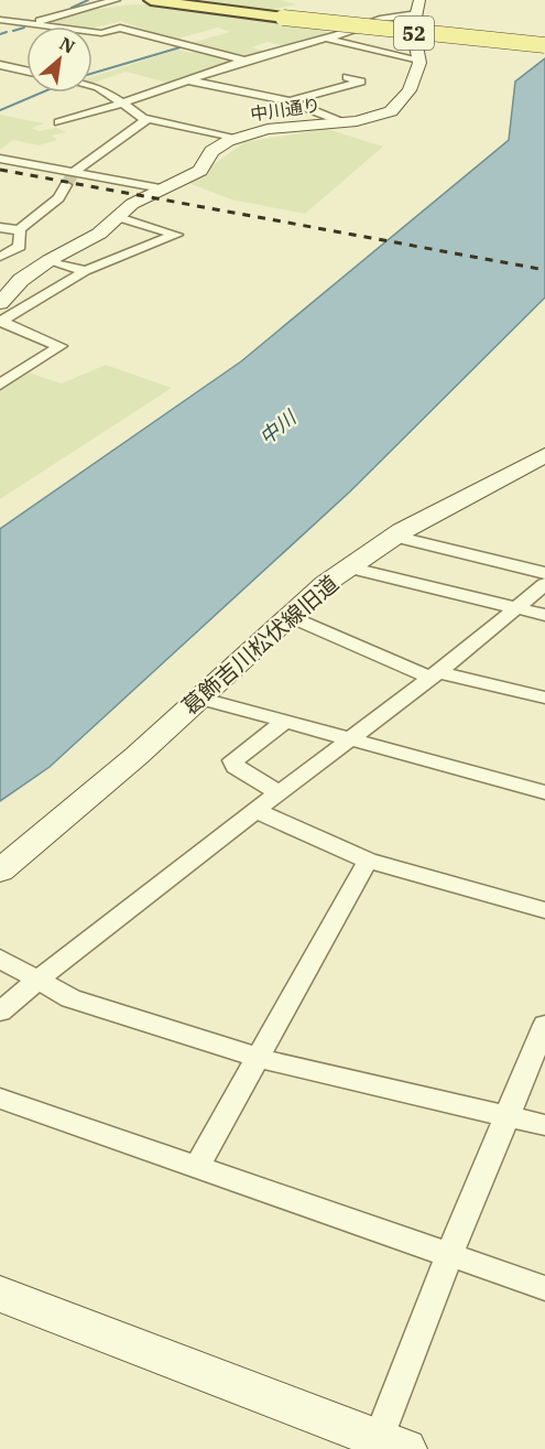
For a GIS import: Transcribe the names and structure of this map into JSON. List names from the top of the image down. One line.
{"streets":{"main road":["52"],"street":["中川通り","葛飾吉川松伏線旧道"]},"water":["中川"],"north":"top right"}
